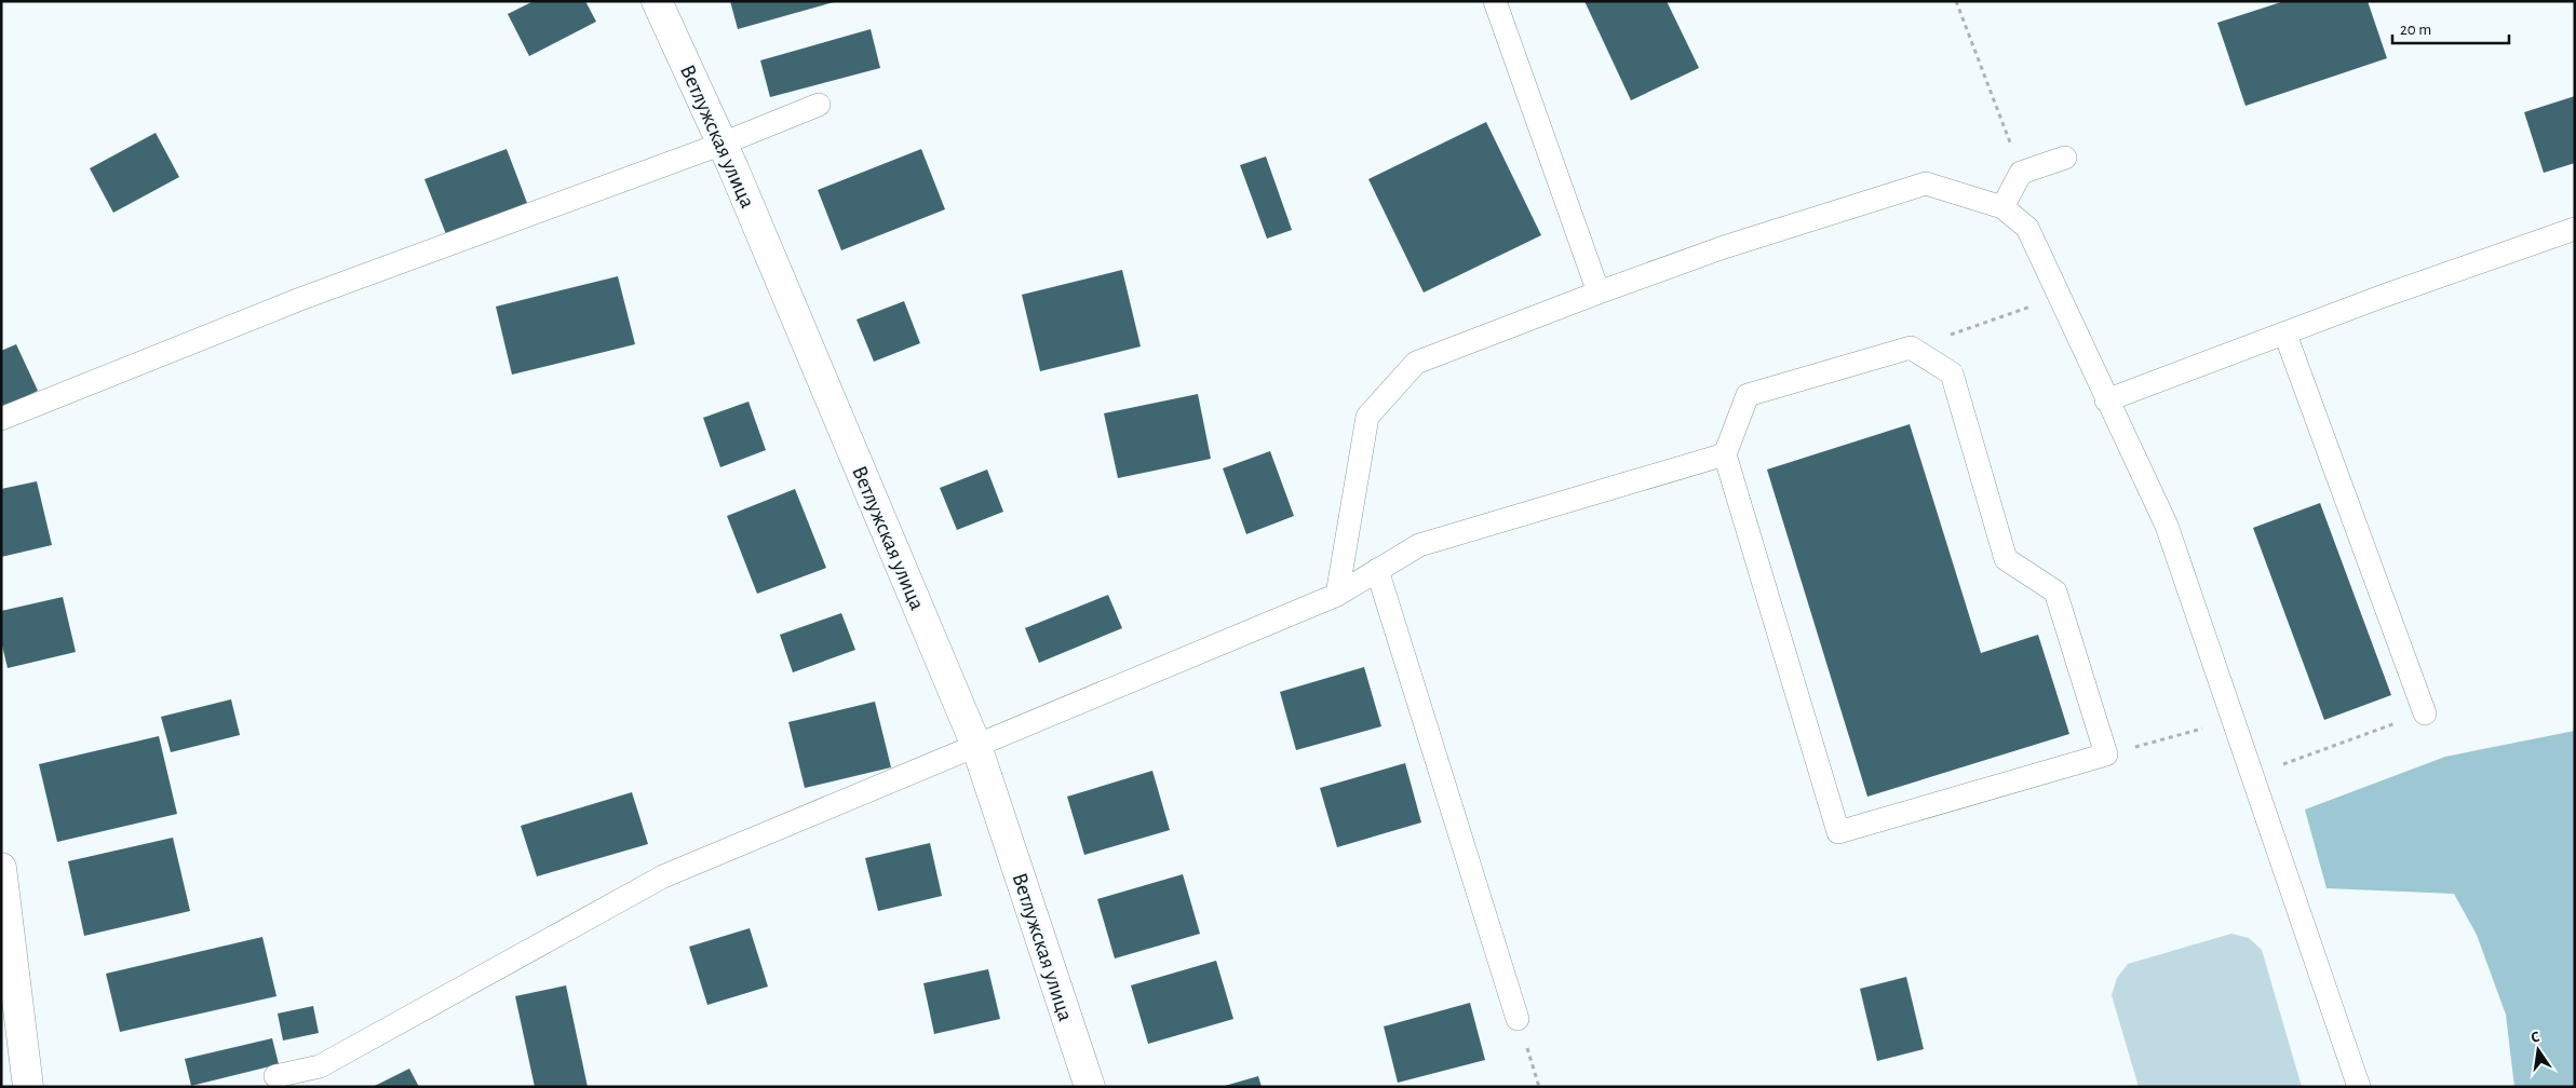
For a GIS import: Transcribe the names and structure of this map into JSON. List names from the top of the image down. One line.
{"streets":{"street":["Ветлужская улица"]},"scale_bar":"20 m","north":"top"}
